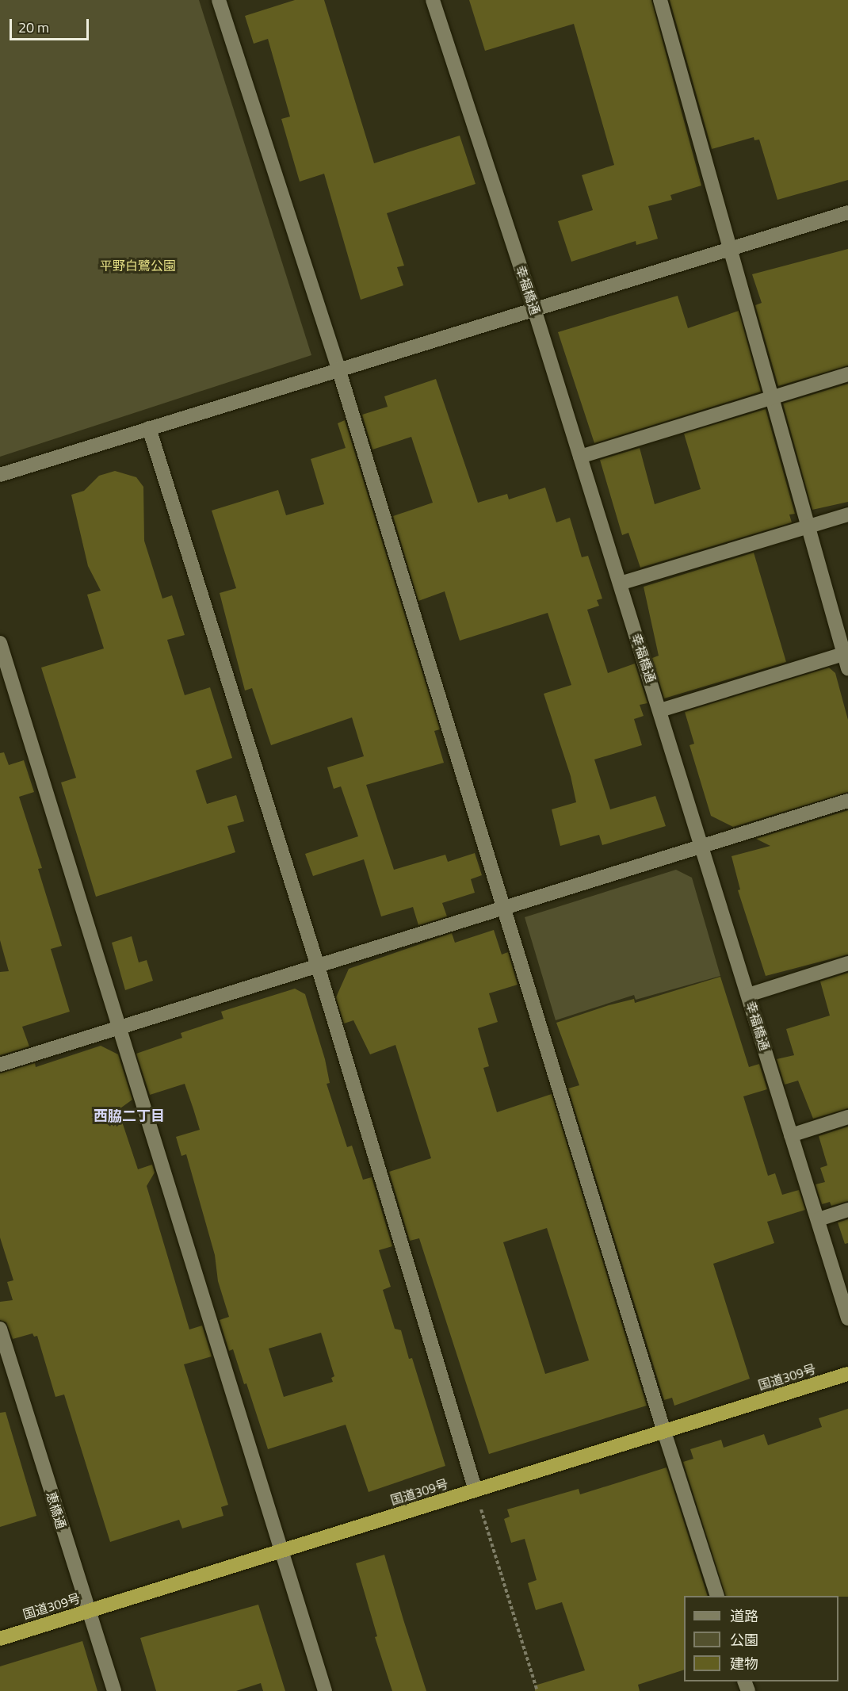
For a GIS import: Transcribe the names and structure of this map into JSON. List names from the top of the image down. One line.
{"streets":{"highway":["国道309号"],"street":["幸福橋通","恵橋通"]},"crossings":[["国道309号","恵橋通"]],"districts":["西脇二丁目"],"parks":["平野白鷺公園"],"legend":["道路","公園","建物"],"scale_bar":"20 m"}
